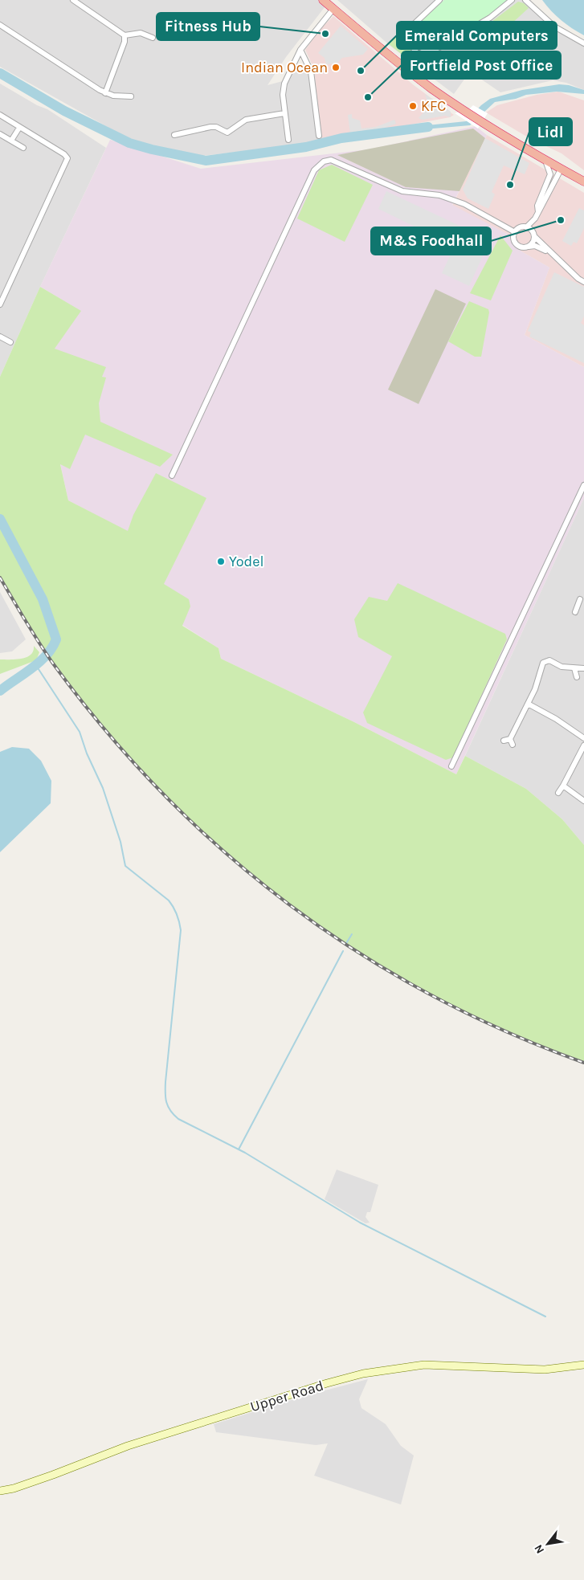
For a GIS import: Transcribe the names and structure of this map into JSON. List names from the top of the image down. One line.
{"streets":{"main road":["Upper Road"]},"places":["Fitness Hub","Indian Ocean","Emerald Computers","Fortfield Post Office","KFC","Lidl","M&S Foodhall","Yodel"],"north":"bottom left"}
